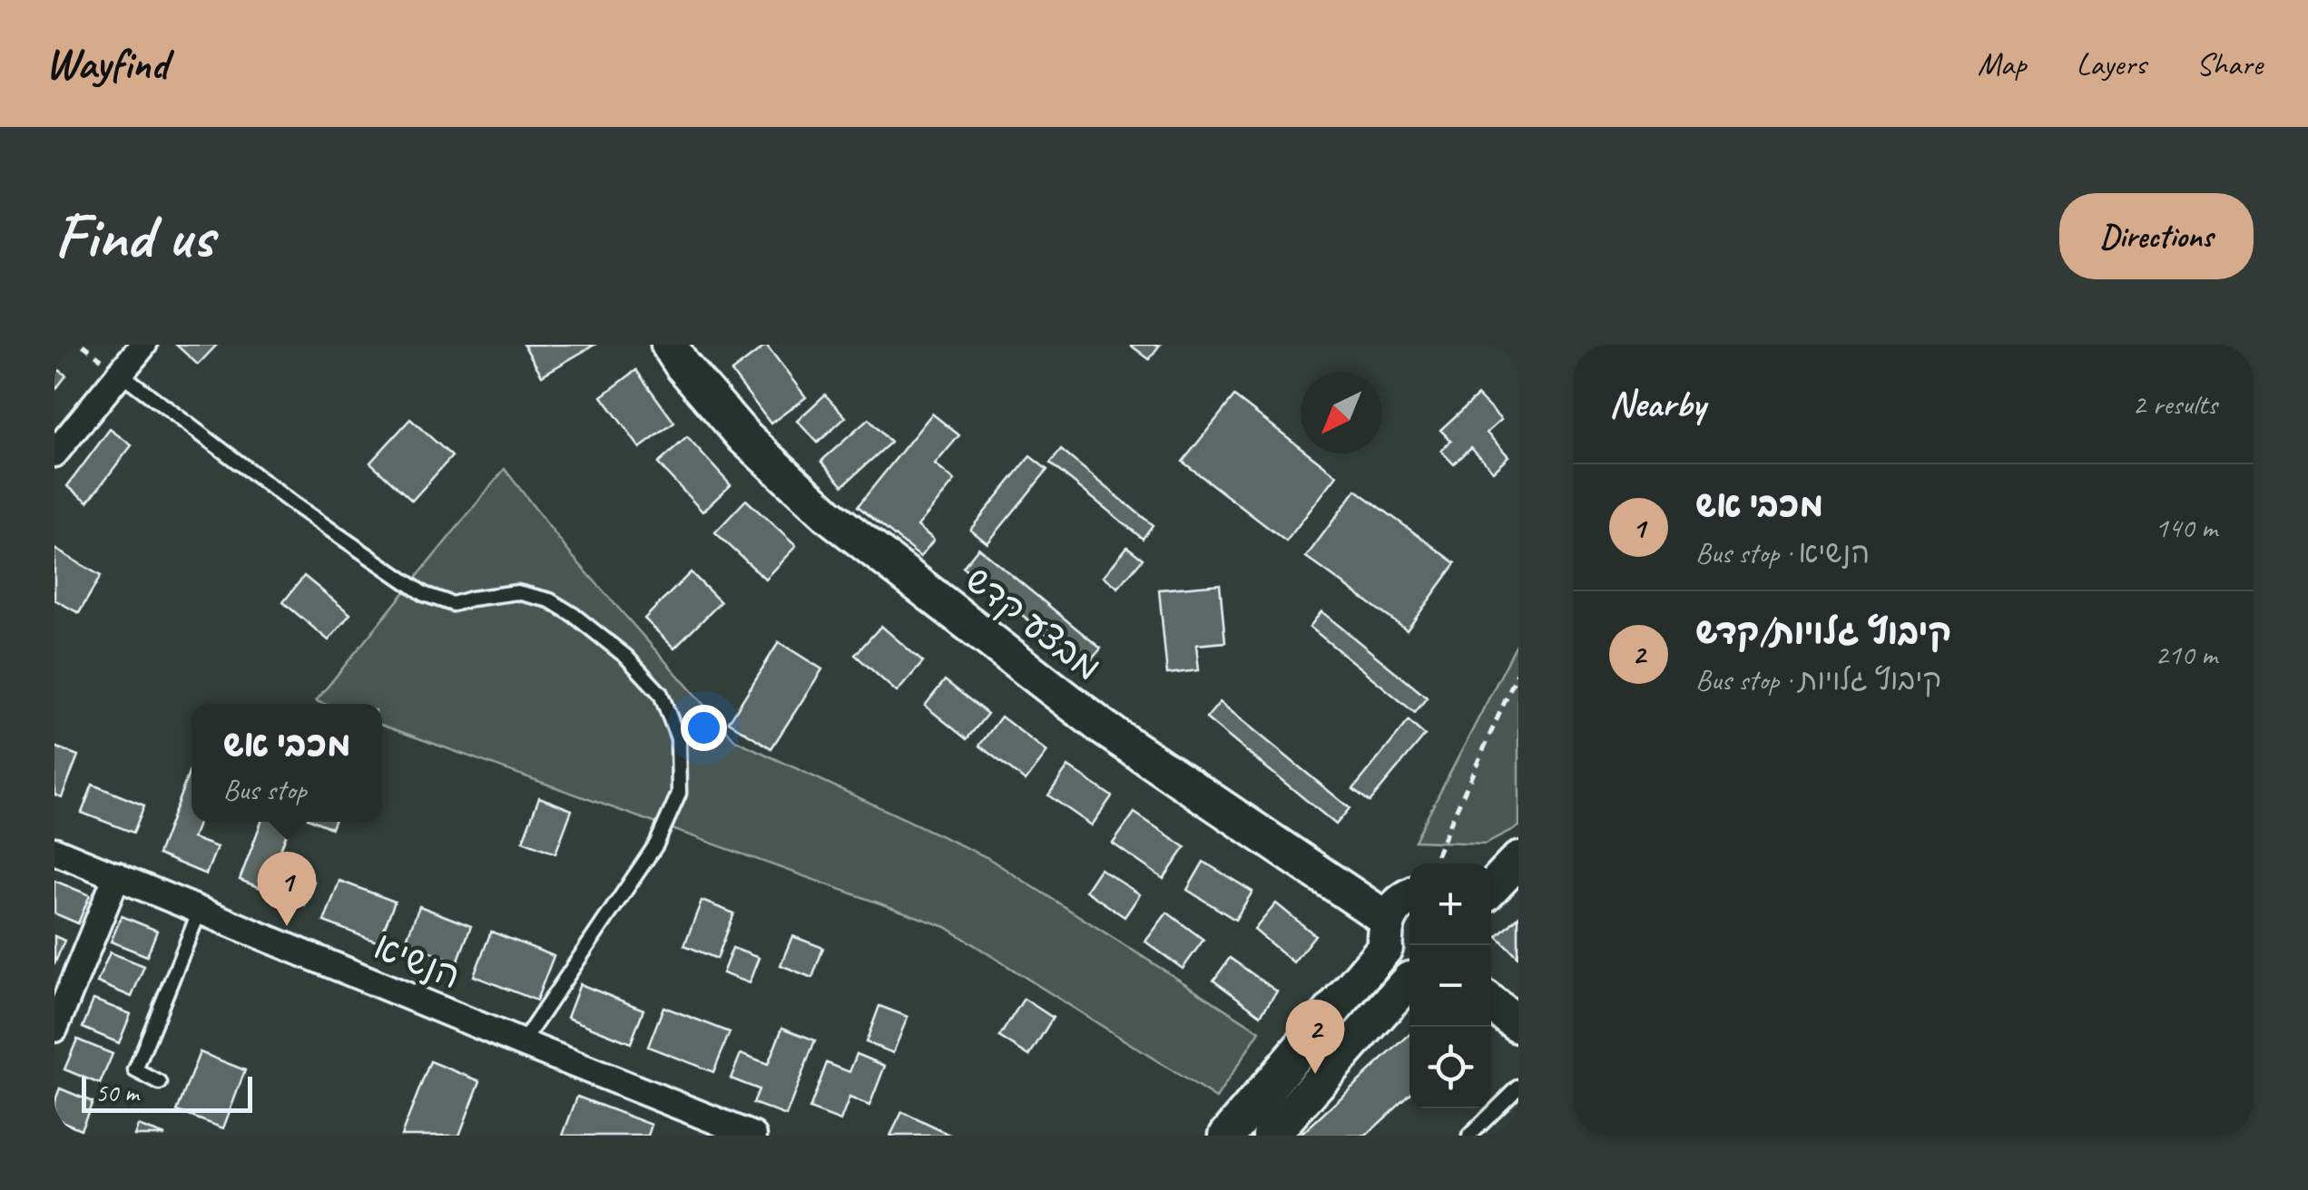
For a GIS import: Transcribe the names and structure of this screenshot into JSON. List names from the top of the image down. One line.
{"streets":{"street":["מבצע קדש","הנשיא"]},"scale_bar":"50 m","north":"bottom left","page":{"header":"Wayfind","nav":["Map","Layers","Share"],"buttons":"Directions","title":"Find us","heading":["Nearby","2 results"],"list":[{"mark":"1","name":"מכבי אש","note":"Bus stop · הנשיא","value":"140 m"},{"mark":"2","name":"קיבוץ גלויות/קדש","note":"Bus stop · קיבוץ גלויות","value":"210 m"}],"popup":["מכבי אש","Bus stop"],"pins":["1","2"],"map_buttons":["+","−"],"scale":"50 m"}}
